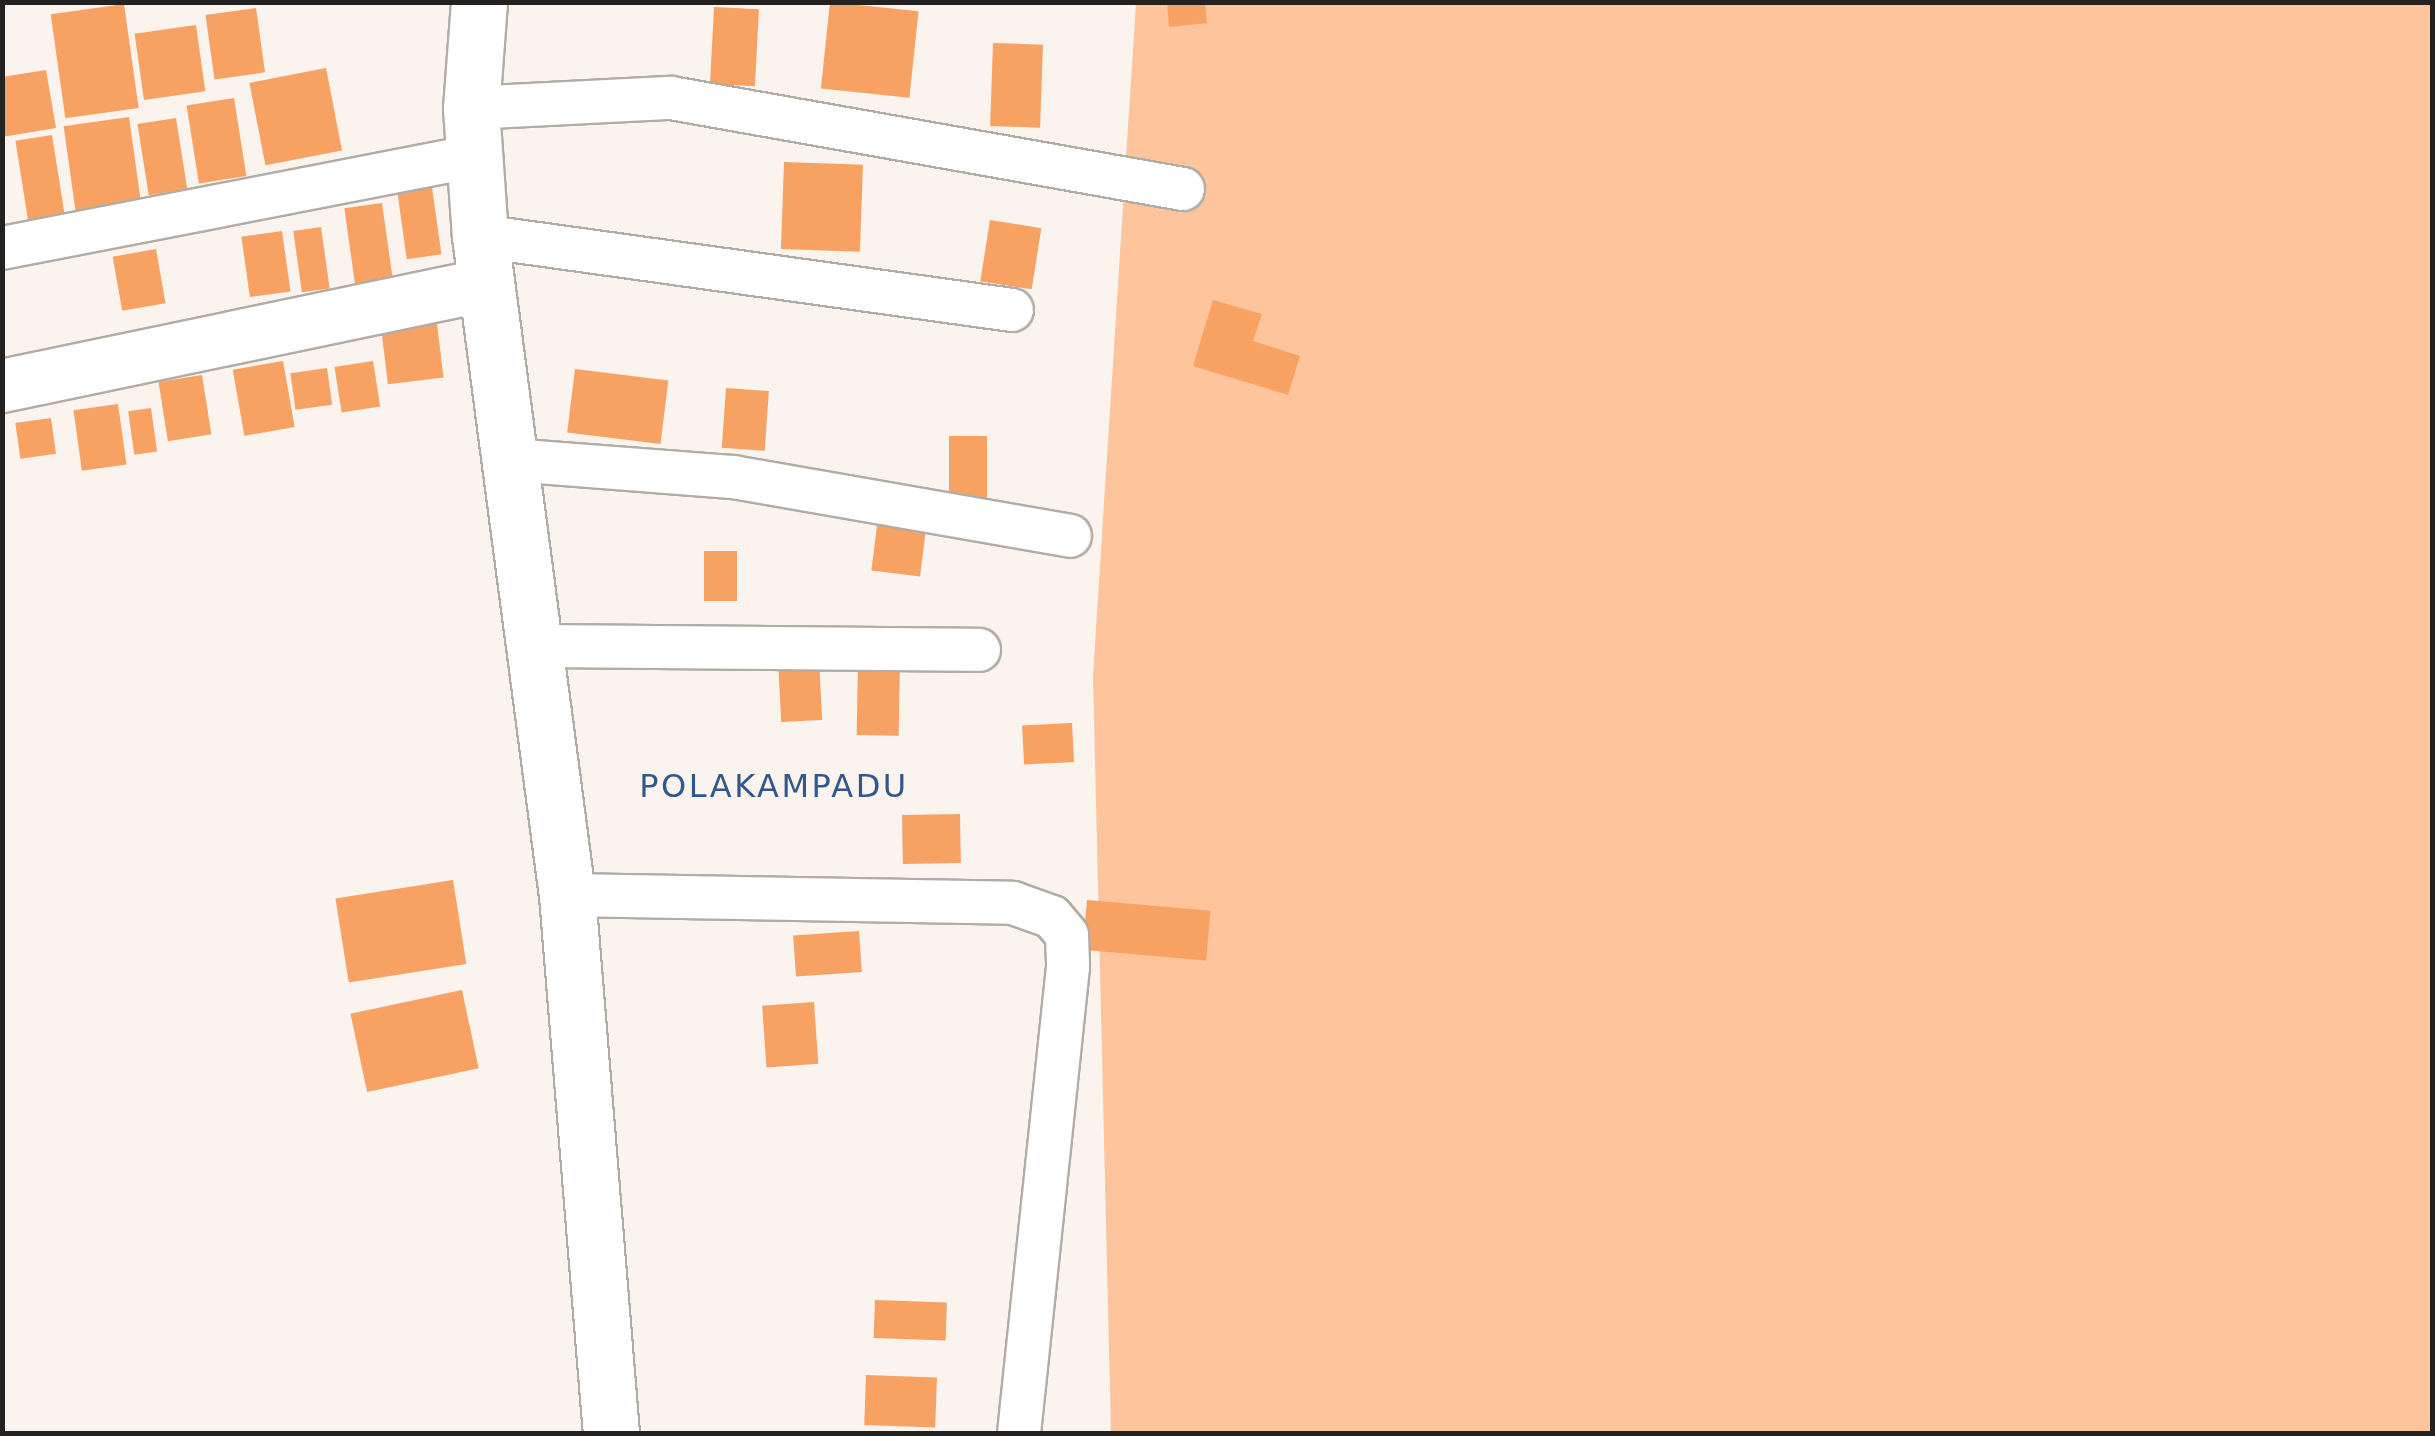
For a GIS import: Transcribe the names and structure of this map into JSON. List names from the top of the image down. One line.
{"districts":["POLAKAMPADU"]}
